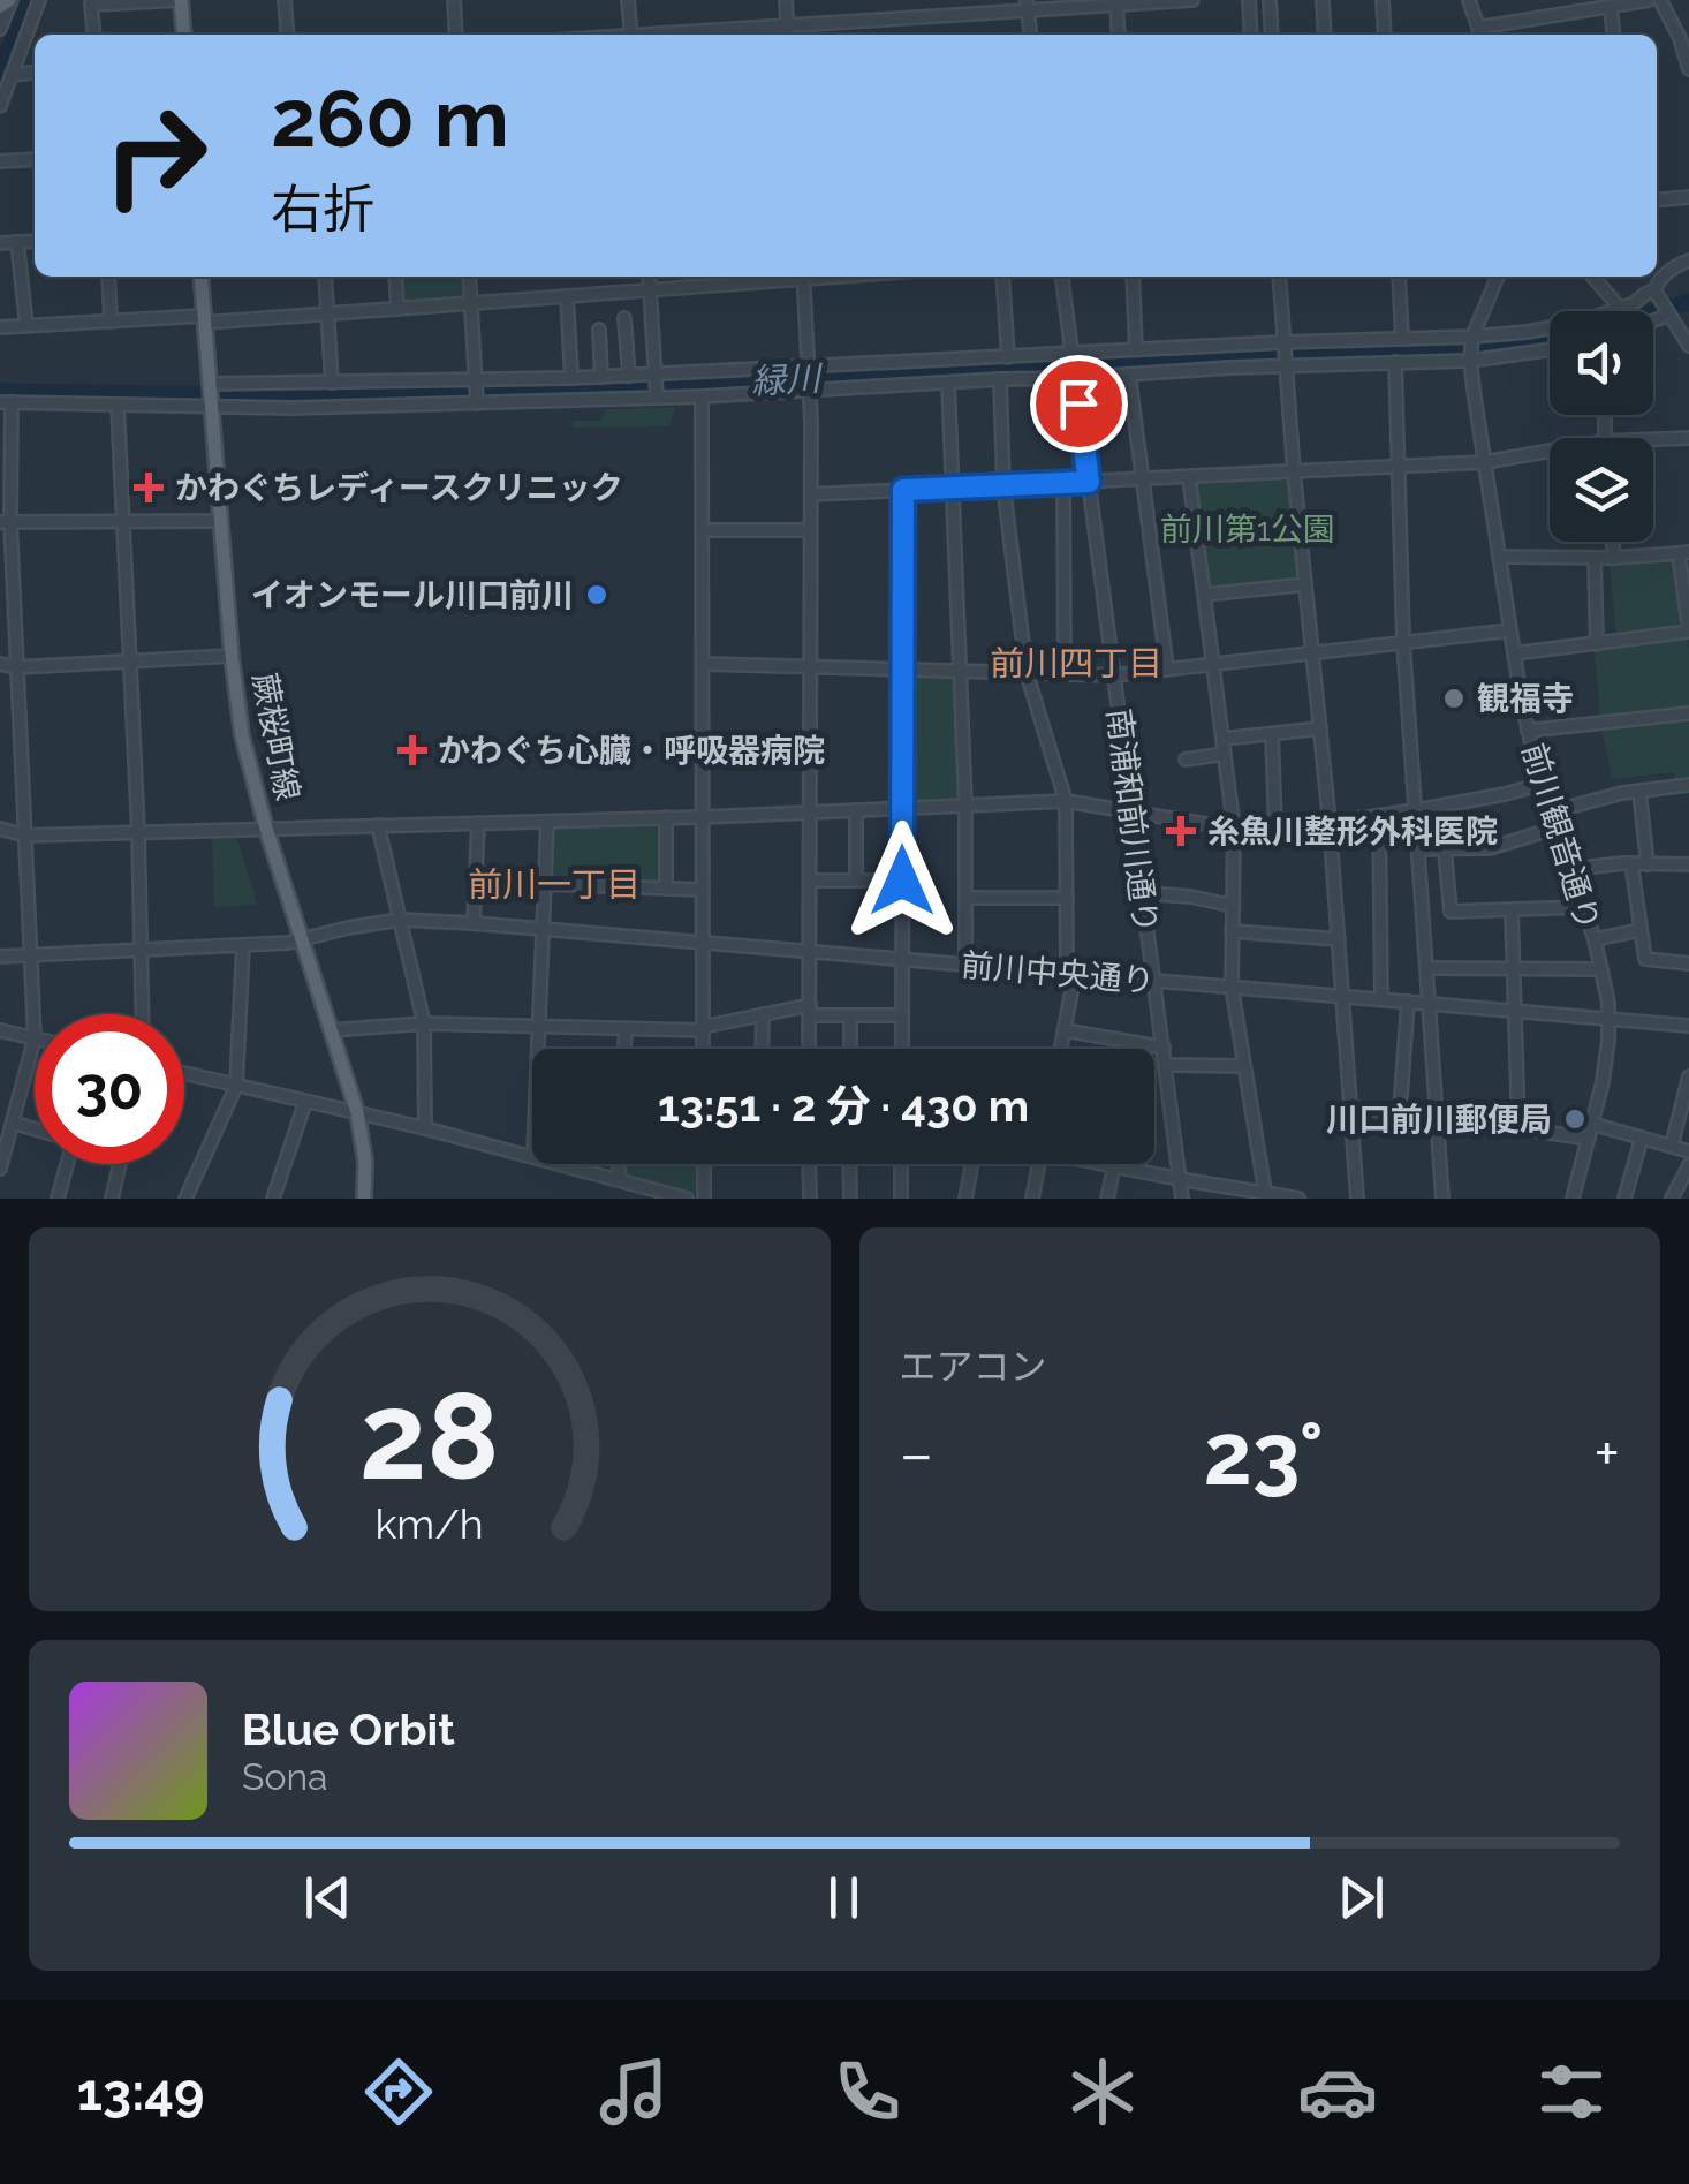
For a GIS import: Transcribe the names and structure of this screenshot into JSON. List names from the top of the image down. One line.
{"streets":{"main road":["蕨桜町線"],"street":["南浦和前川通り","前川観音通り","前川中央通り"]},"crossings":[["蕨桜町線","前川中央通り"],["南浦和前川通り","前川中央通り"],["前川観音通り","前川中央通り"]],"districts":["前川四丁目","前川一丁目"],"water":["緑川"],"parks":["前川第1公園"],"places":{"health":["かわぐちレディースクリニック","かわぐち心臓・呼吸器病院","糸魚川整形外科医院"],"other":["イオンモール川口前川","観福寺","川口前川郵便局"]},"page":{"turn":["260 m","右折"],"limit":"30","trip":"13:51 · 2 分 · 430 m","tile":"エアコン","heat":["−","23°","+"],"song":["Blue Orbit","Sona"],"tabs":"13:49","gauge":["28","km/h"]}}
